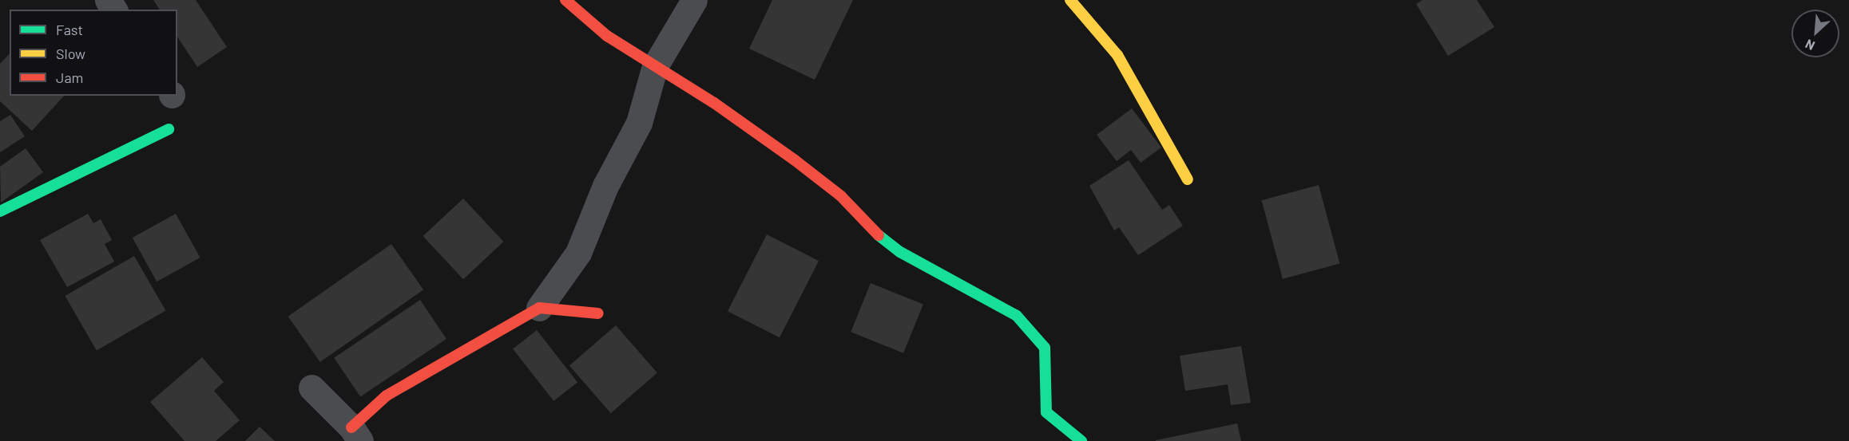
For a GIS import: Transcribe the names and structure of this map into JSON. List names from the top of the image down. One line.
{"legend":["Fast","Slow","Jam"],"north":"bottom left"}
